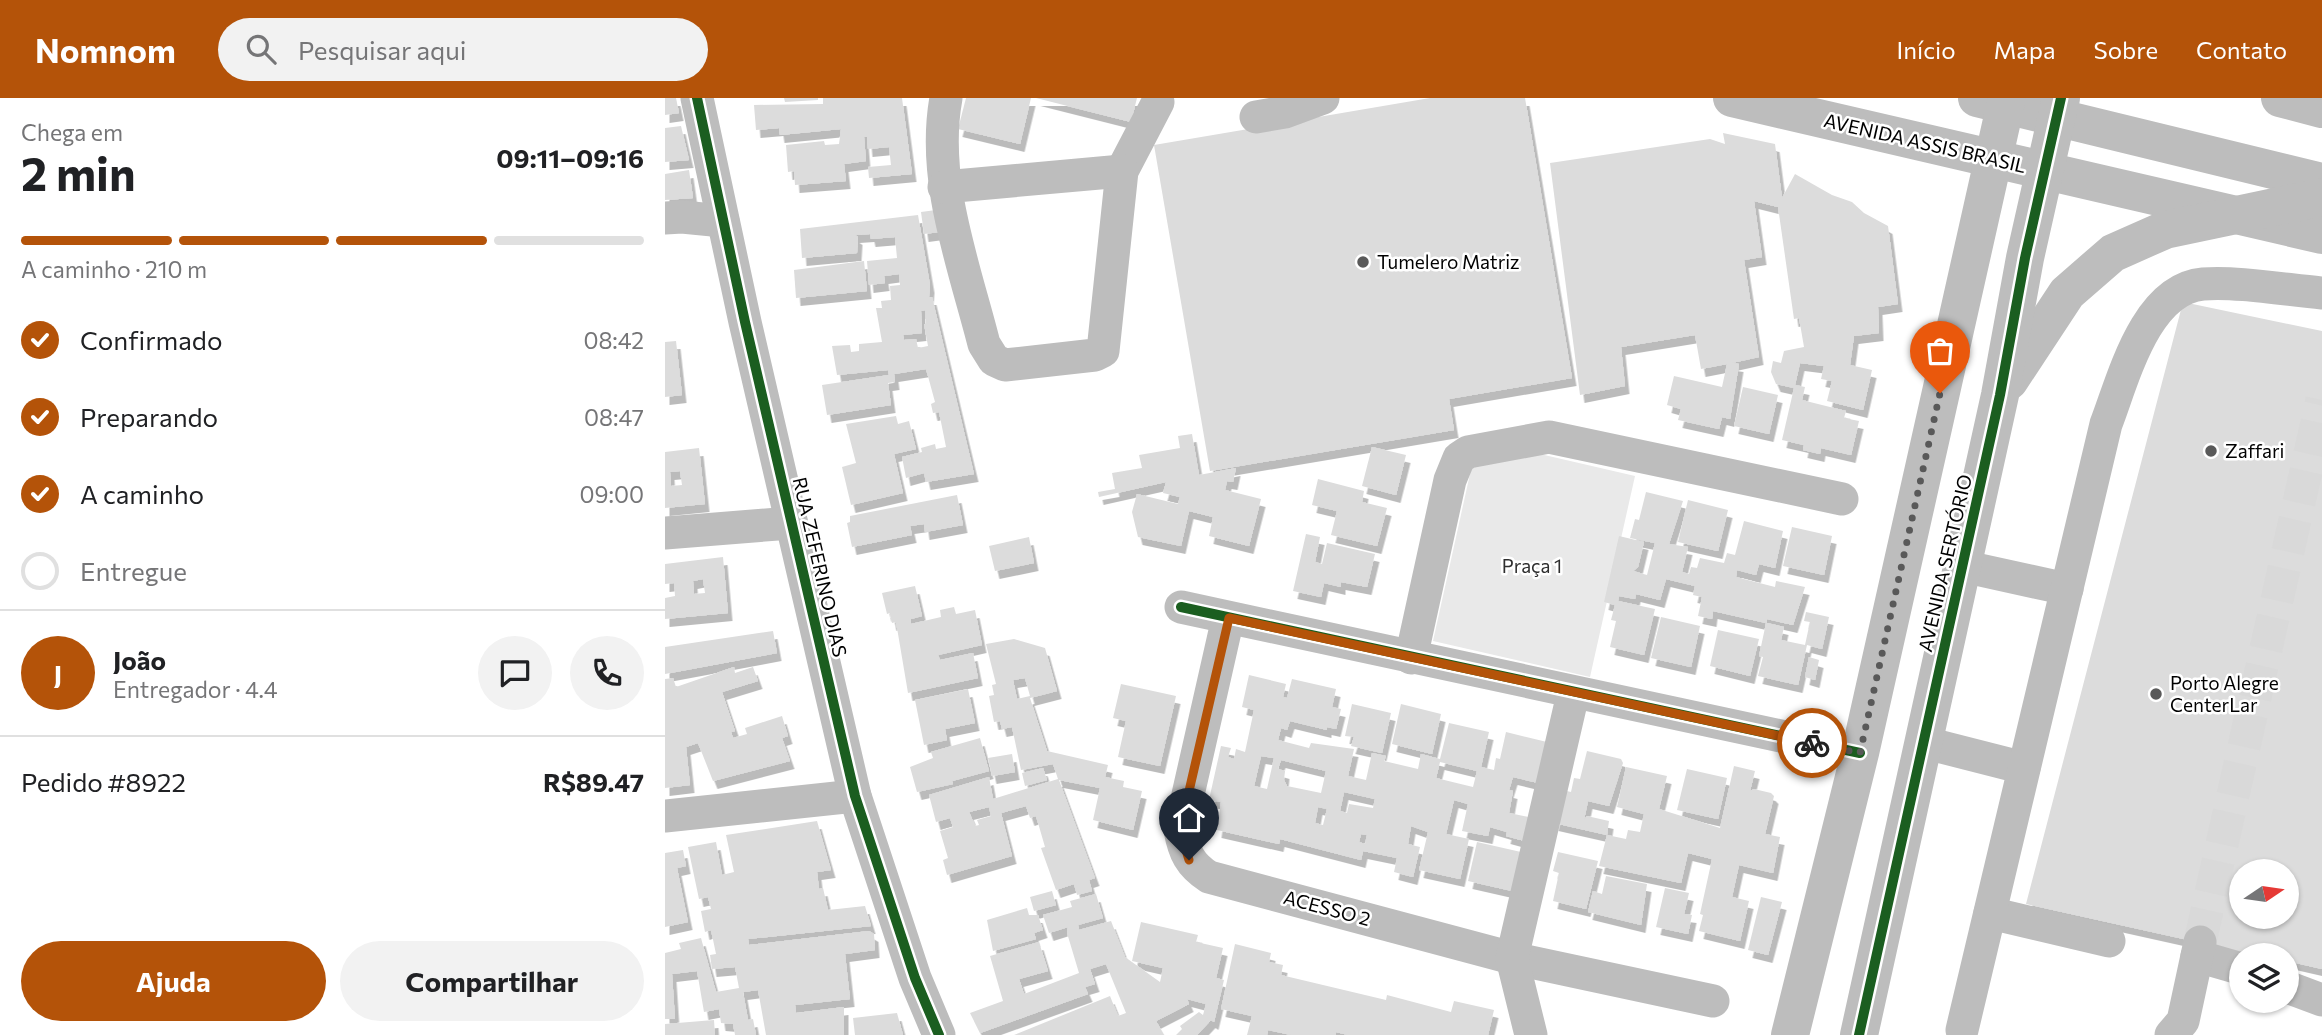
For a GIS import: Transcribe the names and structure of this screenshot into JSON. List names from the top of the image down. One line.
{"streets":{"main road":["AVENIDA ASSIS BRASIL","AVENIDA SERTÓRIO"],"street":["RUA ZEFERINO DIAS","ACESSO 2"]},"crossings":[["AVENIDA ASSIS BRASIL","AVENIDA SERTÓRIO"]],"parks":["Praça 1"],"places":["Tumelero Matriz","Zaffari","Porto Alegre CenterLar"],"north":"right","page":{"header":"Nomnom","search":"Pesquisar aqui","nav":["Início","Mapa","Sobre","Contato"],"heading":["2 min","Chega em","09:11–09:16"],"panel":["João","Entregador · 4.4","Pedido #8922","R$89.47"],"bar":"A caminho · 210 m","list":[["Confirmado","08:42"],["Preparando","08:47"],["A caminho","09:00"],"Entregue"],"round":"J","buttons":["Ajuda","Compartilhar"]}}
